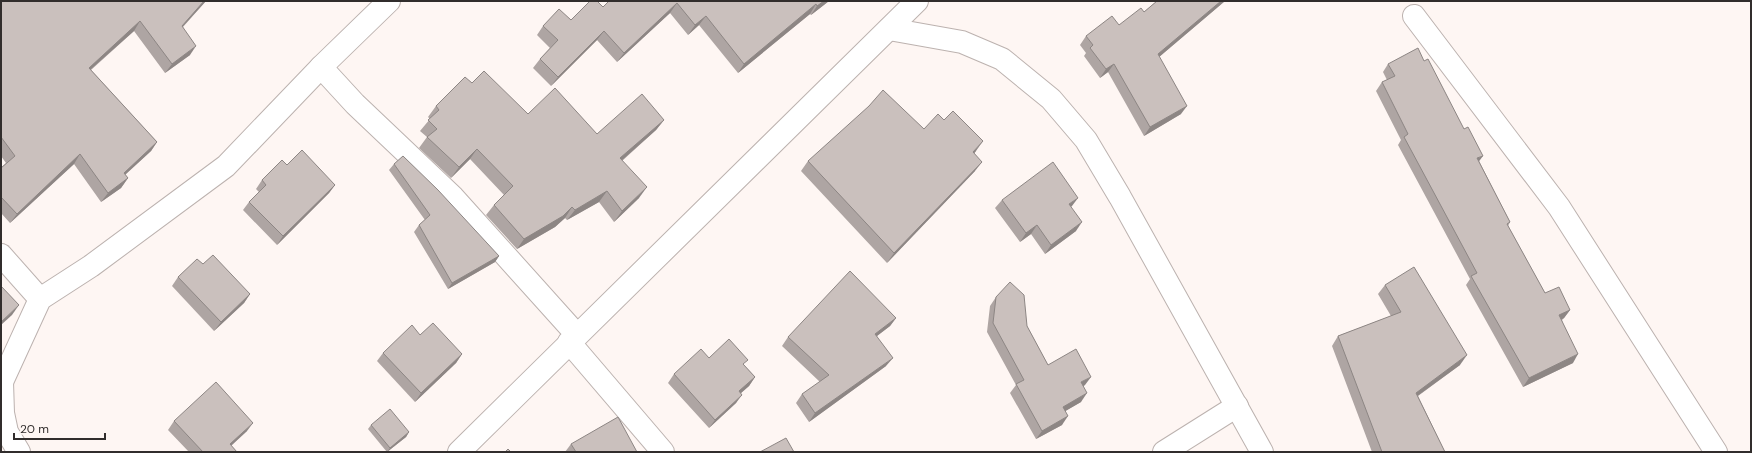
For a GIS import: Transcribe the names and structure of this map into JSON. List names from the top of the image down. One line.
{"scale_bar":"20 m"}
